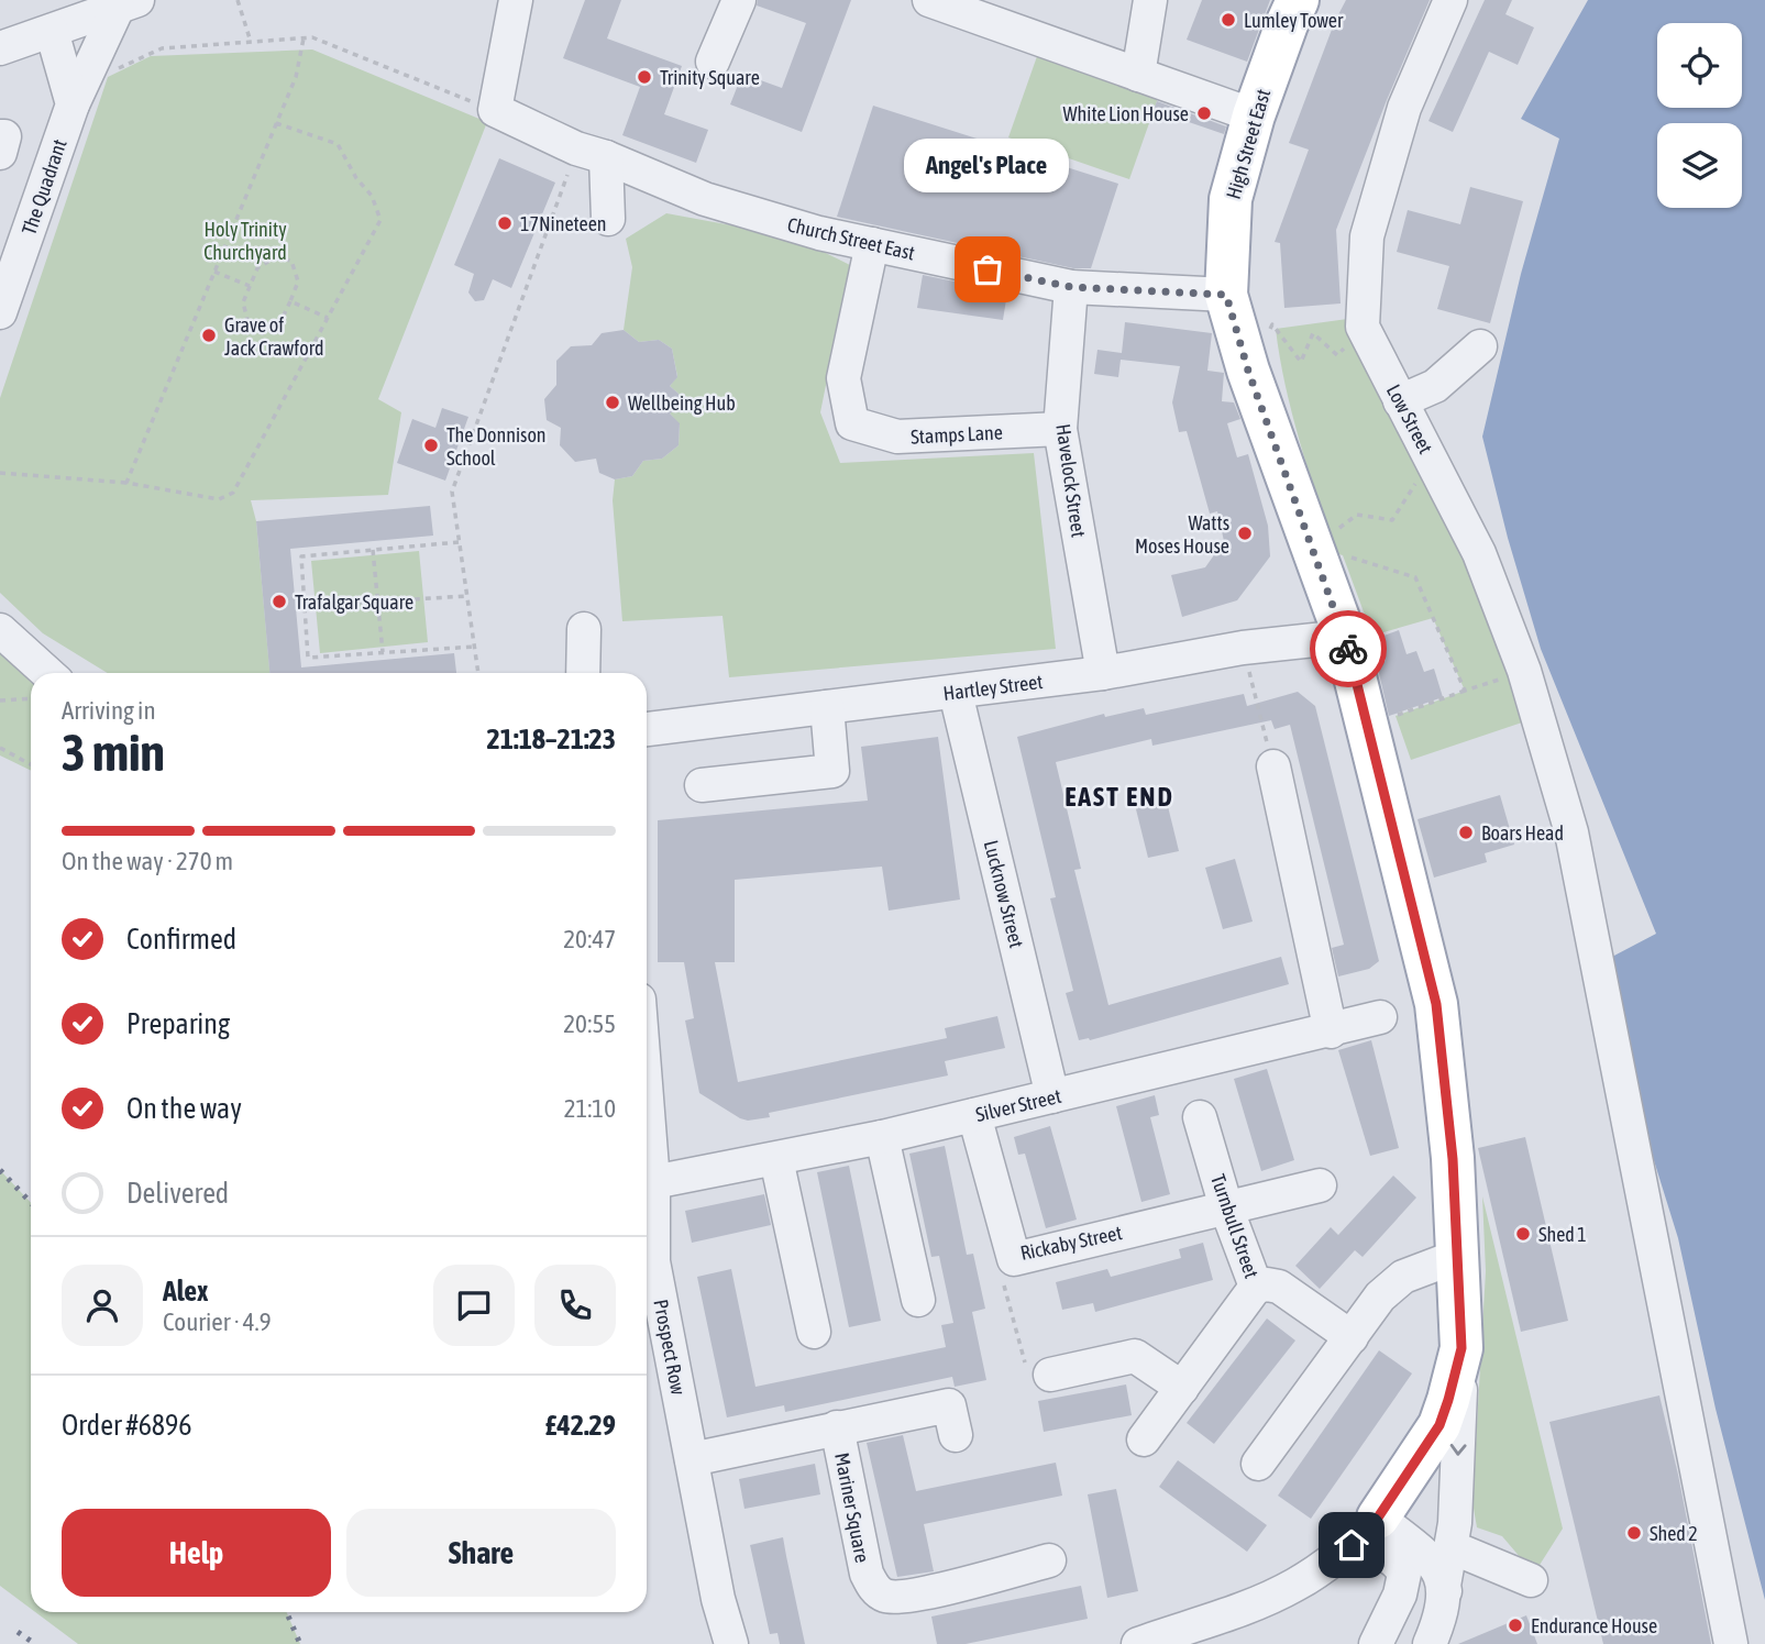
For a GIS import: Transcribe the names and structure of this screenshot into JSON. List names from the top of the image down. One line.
{"streets":{"main road":["High Street East"],"street":["The Quadrant","Church Street East","Low Street","Stamps Lane","Havelock Street","Hartley Street","Lucknow Street","Silver Street","Turnbull Street","Rickaby Street","Prospect Row","Mariner Square"]},"crossings":[["High Street East","Church Street East"],["High Street East","Hartley Street"],["Church Street East","Stamps Lane"],["Church Street East","Havelock Street"],["Stamps Lane","Havelock Street"],["Havelock Street","Hartley Street"],["Hartley Street","Lucknow Street"],["Lucknow Street","Silver Street"],["Silver Street","Rickaby Street"],["Silver Street","Prospect Row"],["Turnbull Street","Rickaby Street"]],"districts":["EAST END"],"parks":["Holy Trinity Churchyard"],"places":["Lumley Tower","Trinity Square","White Lion House","17Nineteen","Angel's Place","Grave of Jack Crawford","Wellbeing Hub","The Donnison School","Watts Moses House","Trafalgar Square","Boars Head","Shed 1","Shed 2","Endurance House"],"page":{"bubble":"Angel's Place","heading":["3 min","Arriving in","21:18–21:23"],"panel":["Alex","Courier · 4.9","Order #6896","£42.29"],"bar":"On the way · 270 m","list":[["Confirmed","20:47"],["Preparing","20:55"],["On the way","21:10"],"Delivered"],"buttons":["Help","Share"]}}
